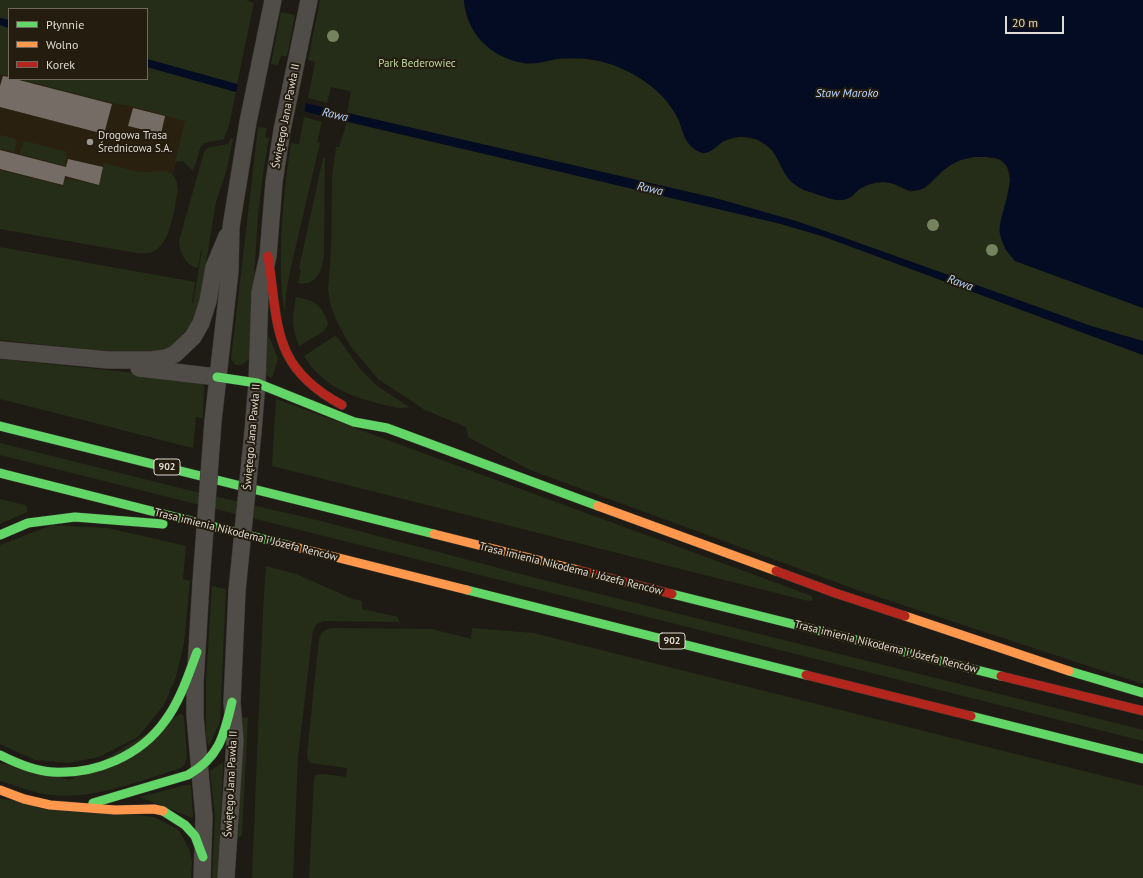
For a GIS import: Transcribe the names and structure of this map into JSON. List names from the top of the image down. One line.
{"streets":{"main road":["902","Trasa imienia Nikodema i Józefa Renców"],"street":["Świętego Jana Pawła II"]},"water":["Staw Maroko","Rawa"],"parks":["Park Bederowiec"],"places":["Drogowa Trasa Średnicowa S.A."],"legend":["Płynnie","Wolno","Korek"],"scale_bar":"20 m"}
